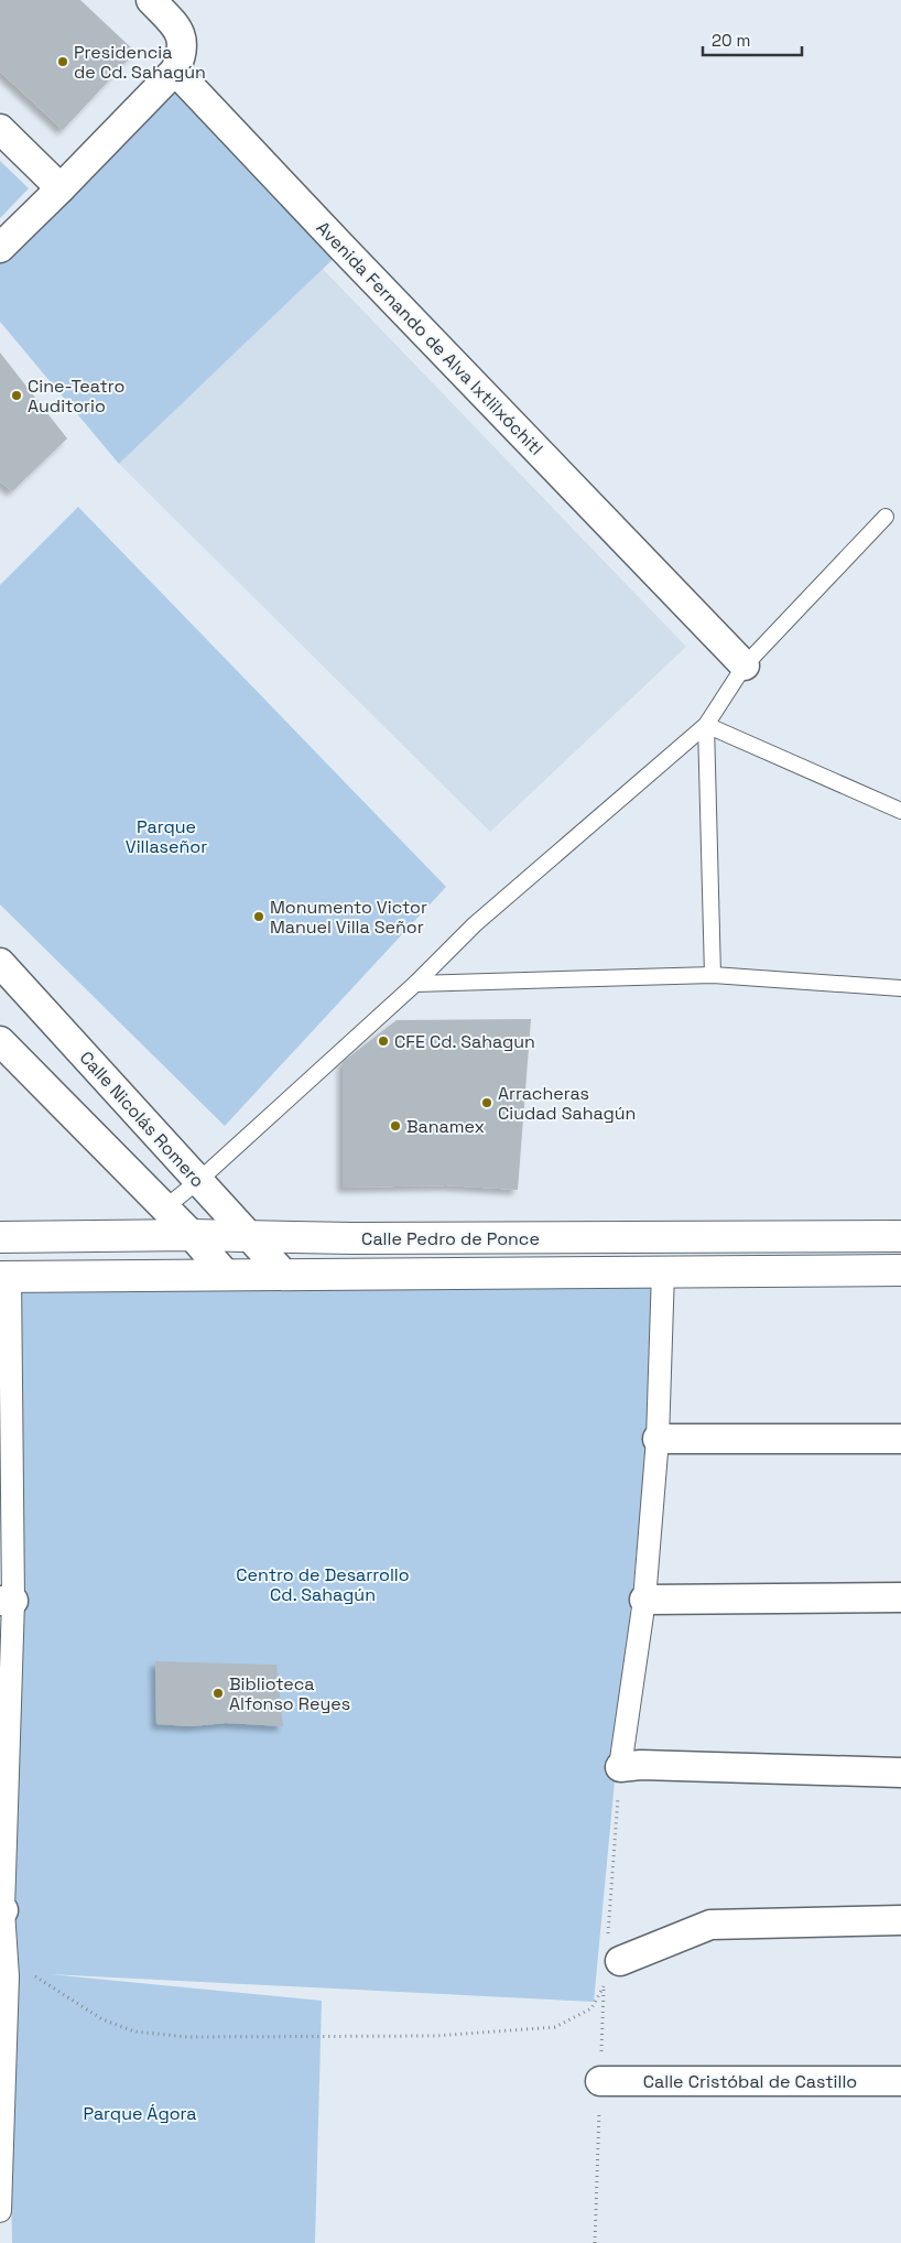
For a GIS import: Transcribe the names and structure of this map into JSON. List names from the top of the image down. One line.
{"streets":{"street":["Avenida Fernando de Alva Ixtlilxóchitl","Calle Nicolás Romero","Calle Pedro de Ponce","Calle Cristóbal de Castillo"]},"crossings":[["Calle Nicolás Romero","Calle Pedro de Ponce"]],"parks":["Parque Villaseñor","Centro de Desarrollo Cd. Sahagún","Parque Ágora"],"places":["Presidencia de Cd. Sahagún","Cine-Teatro Auditorio","Monumento Victor Manuel Villa Señor","CFE Cd. Sahagun","Arracheras Ciudad Sahagún","Banamex","Biblioteca Alfonso Reyes"],"scale_bar":"20 m"}
